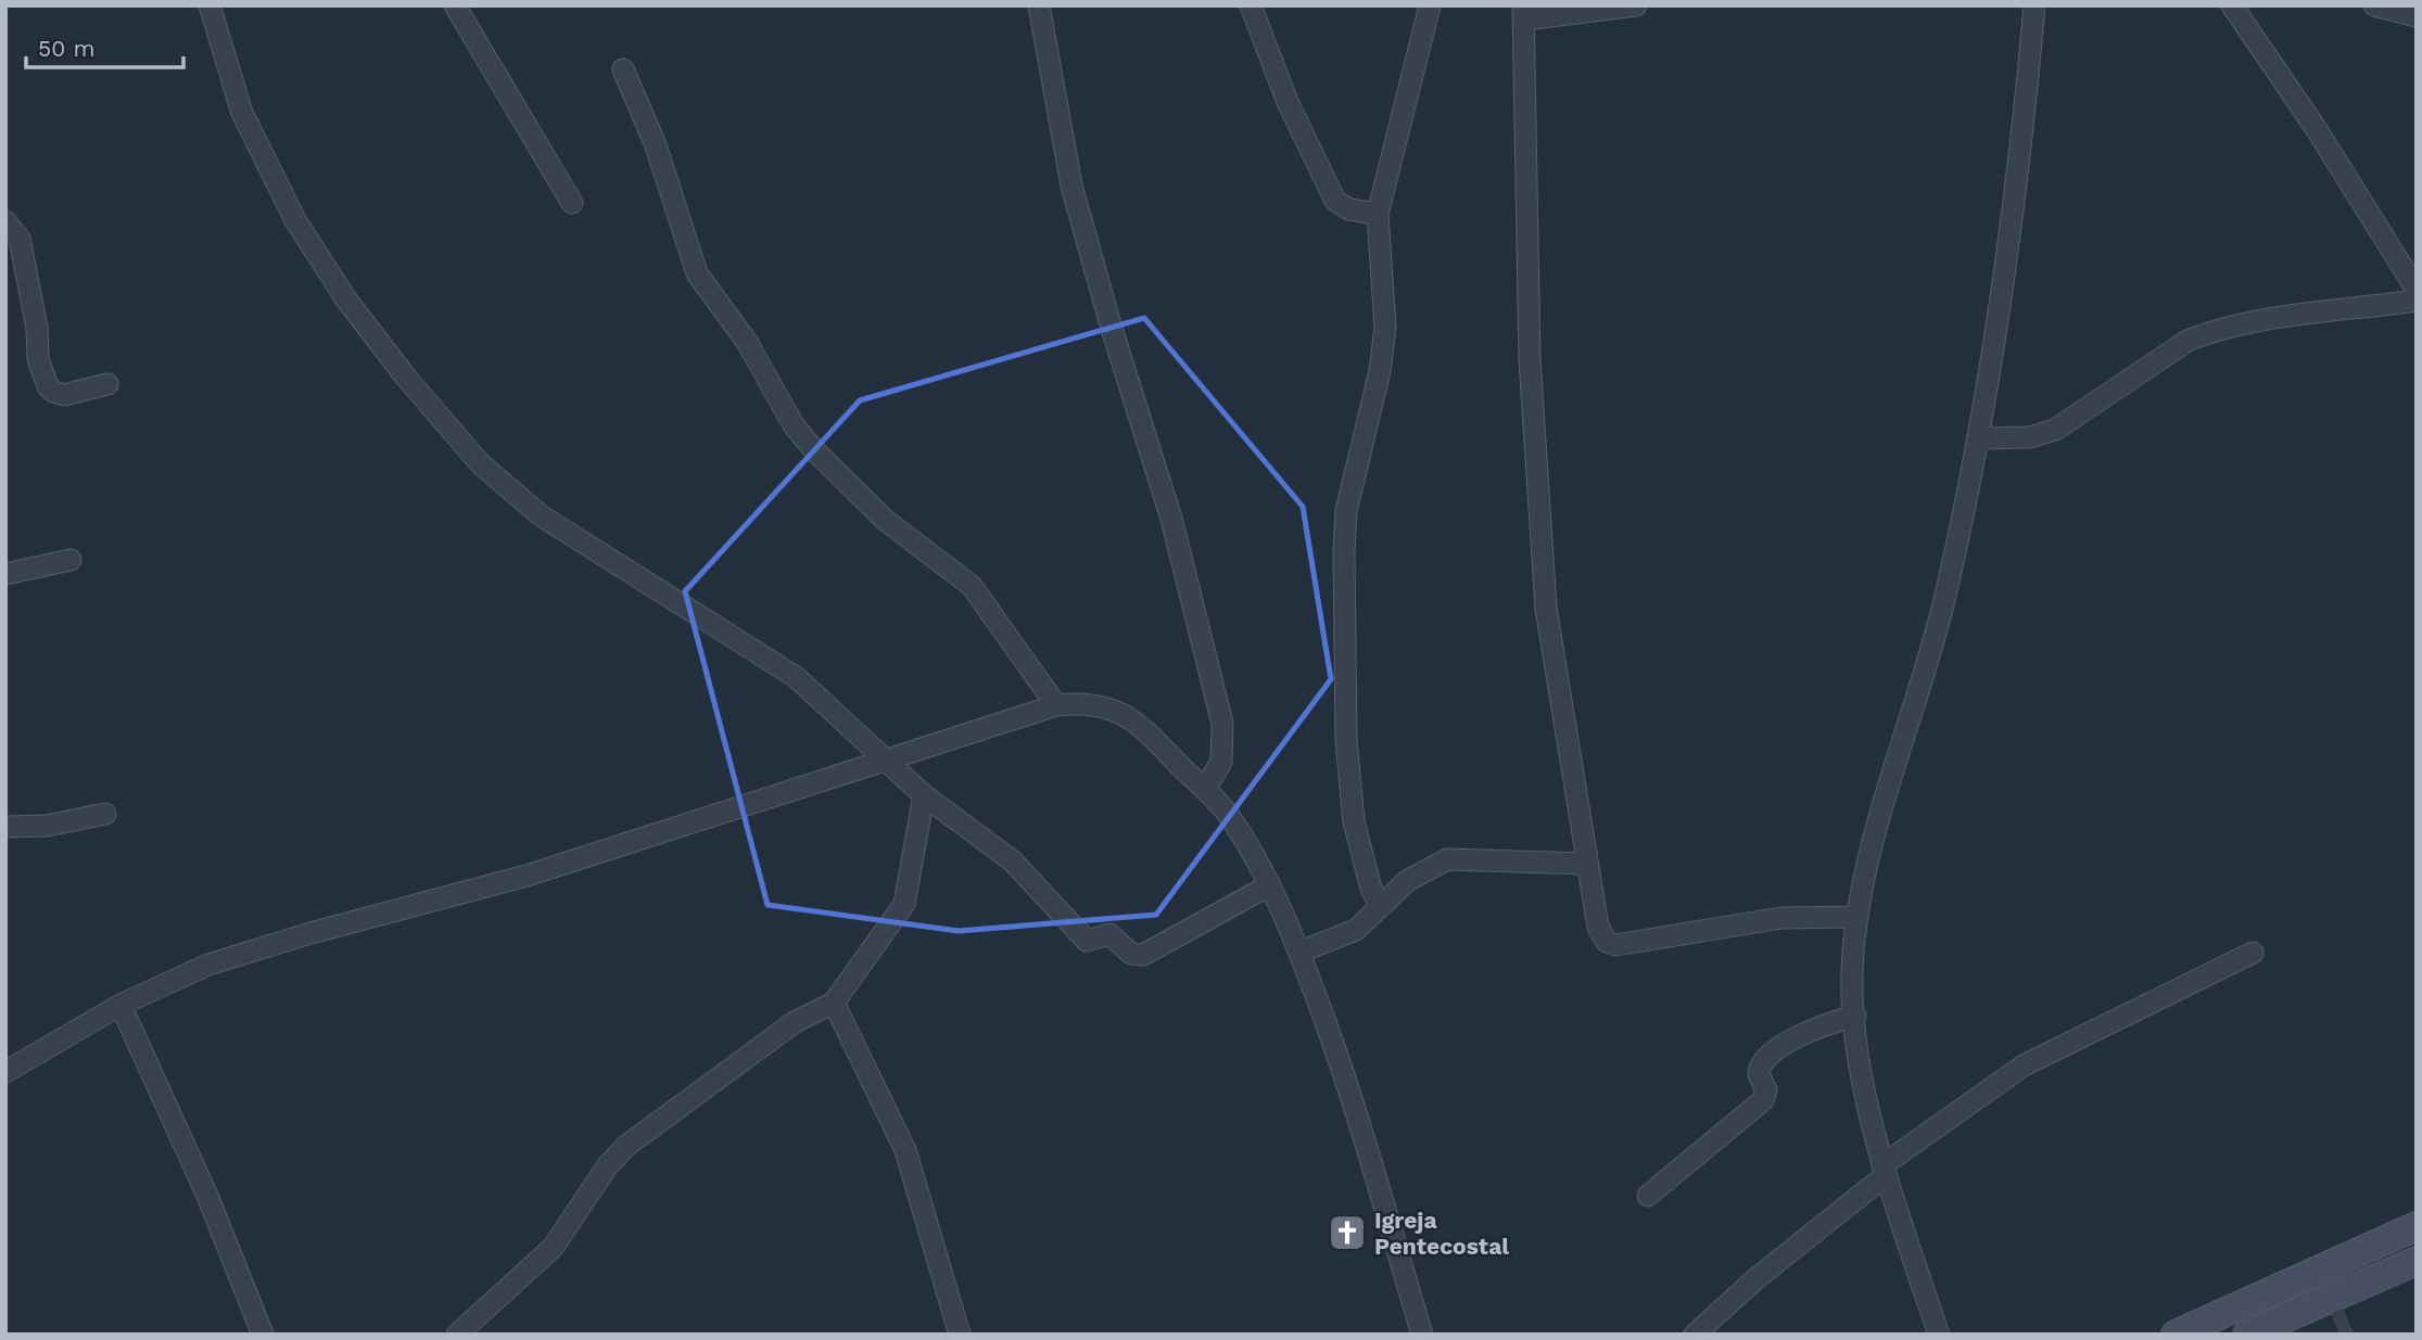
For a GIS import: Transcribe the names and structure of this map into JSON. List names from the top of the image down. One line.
{"places":{"church":["Igreja Pentecostal"]},"scale_bar":"50 m"}
